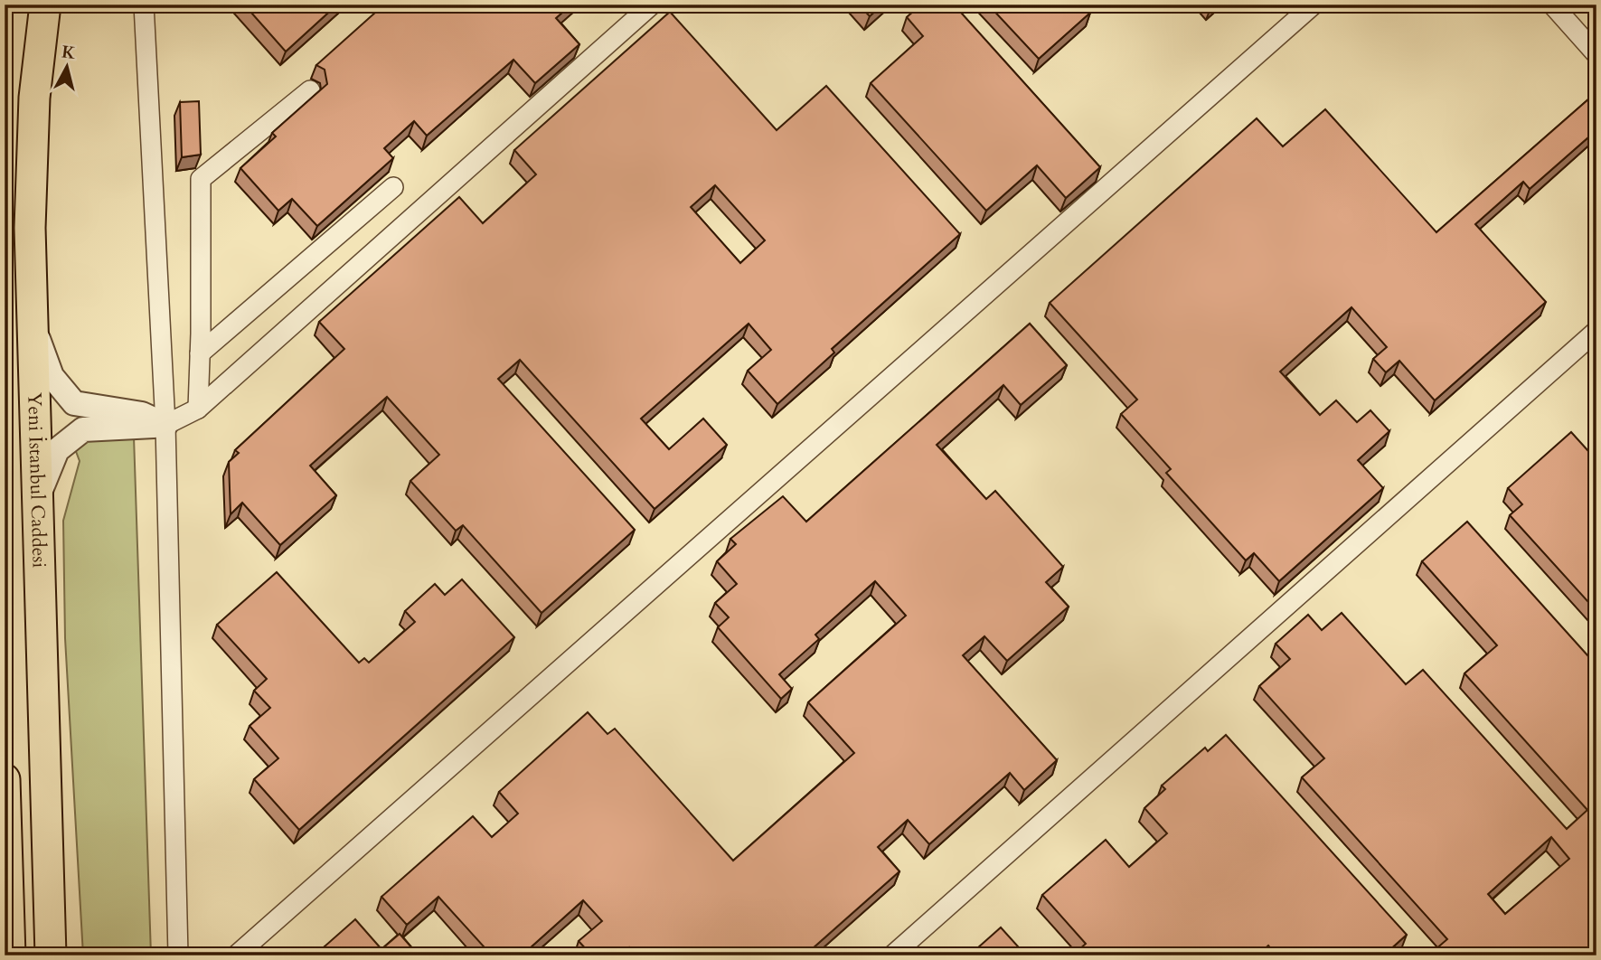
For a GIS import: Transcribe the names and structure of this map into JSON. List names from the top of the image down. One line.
{"streets":{"highway":["Yeni İstanbul Caddesi"]},"north":"top"}
